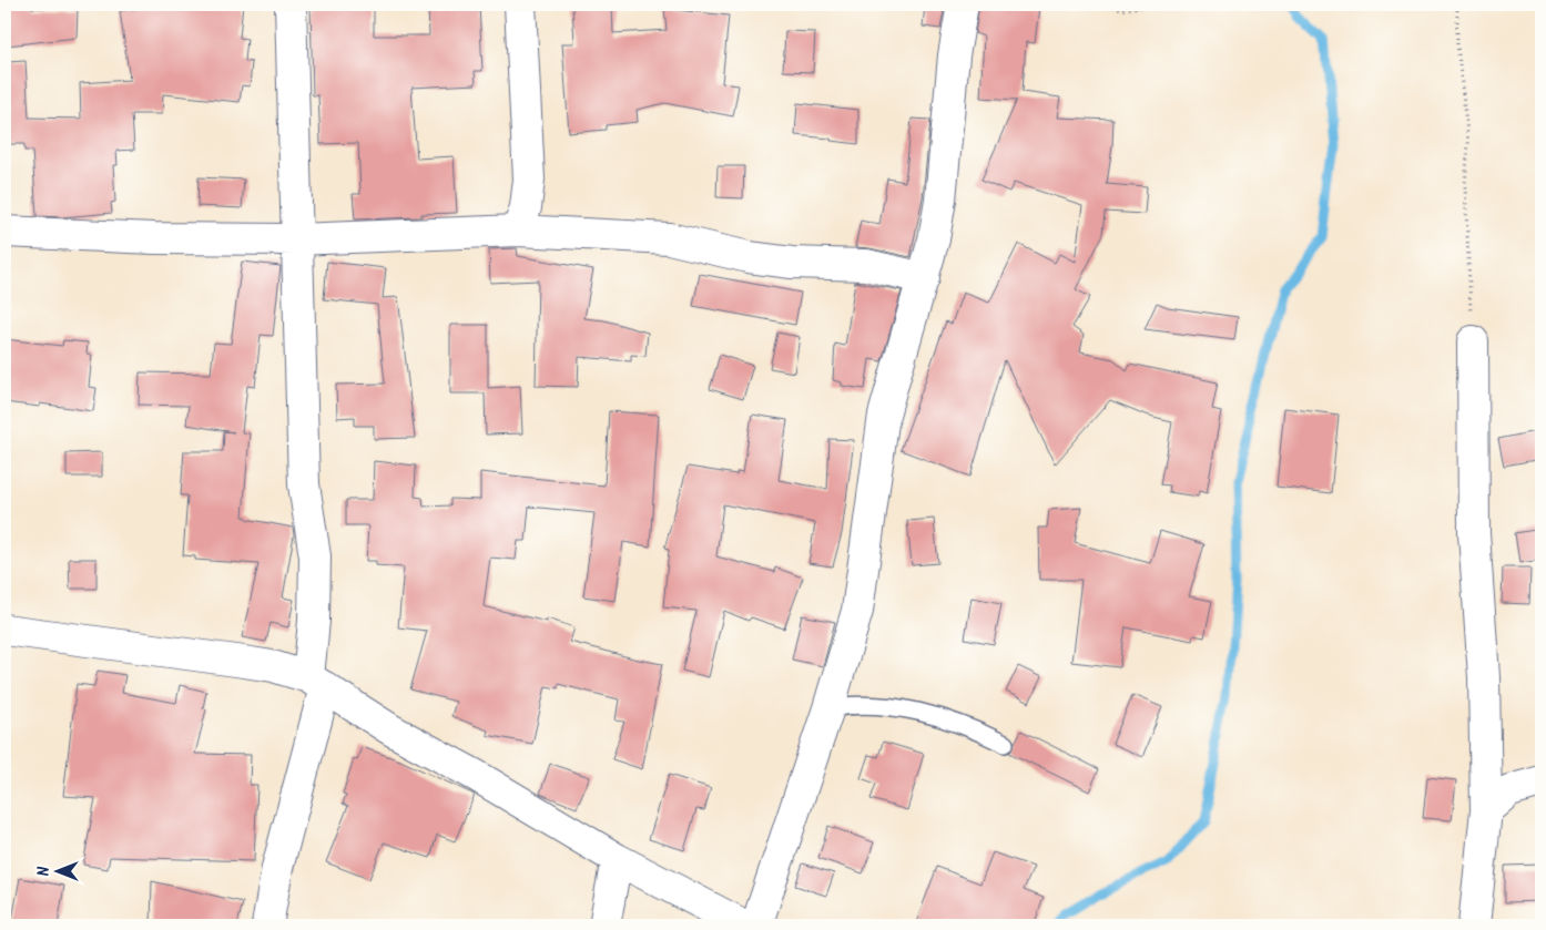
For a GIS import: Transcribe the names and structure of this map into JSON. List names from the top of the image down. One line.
{"north":"left"}
